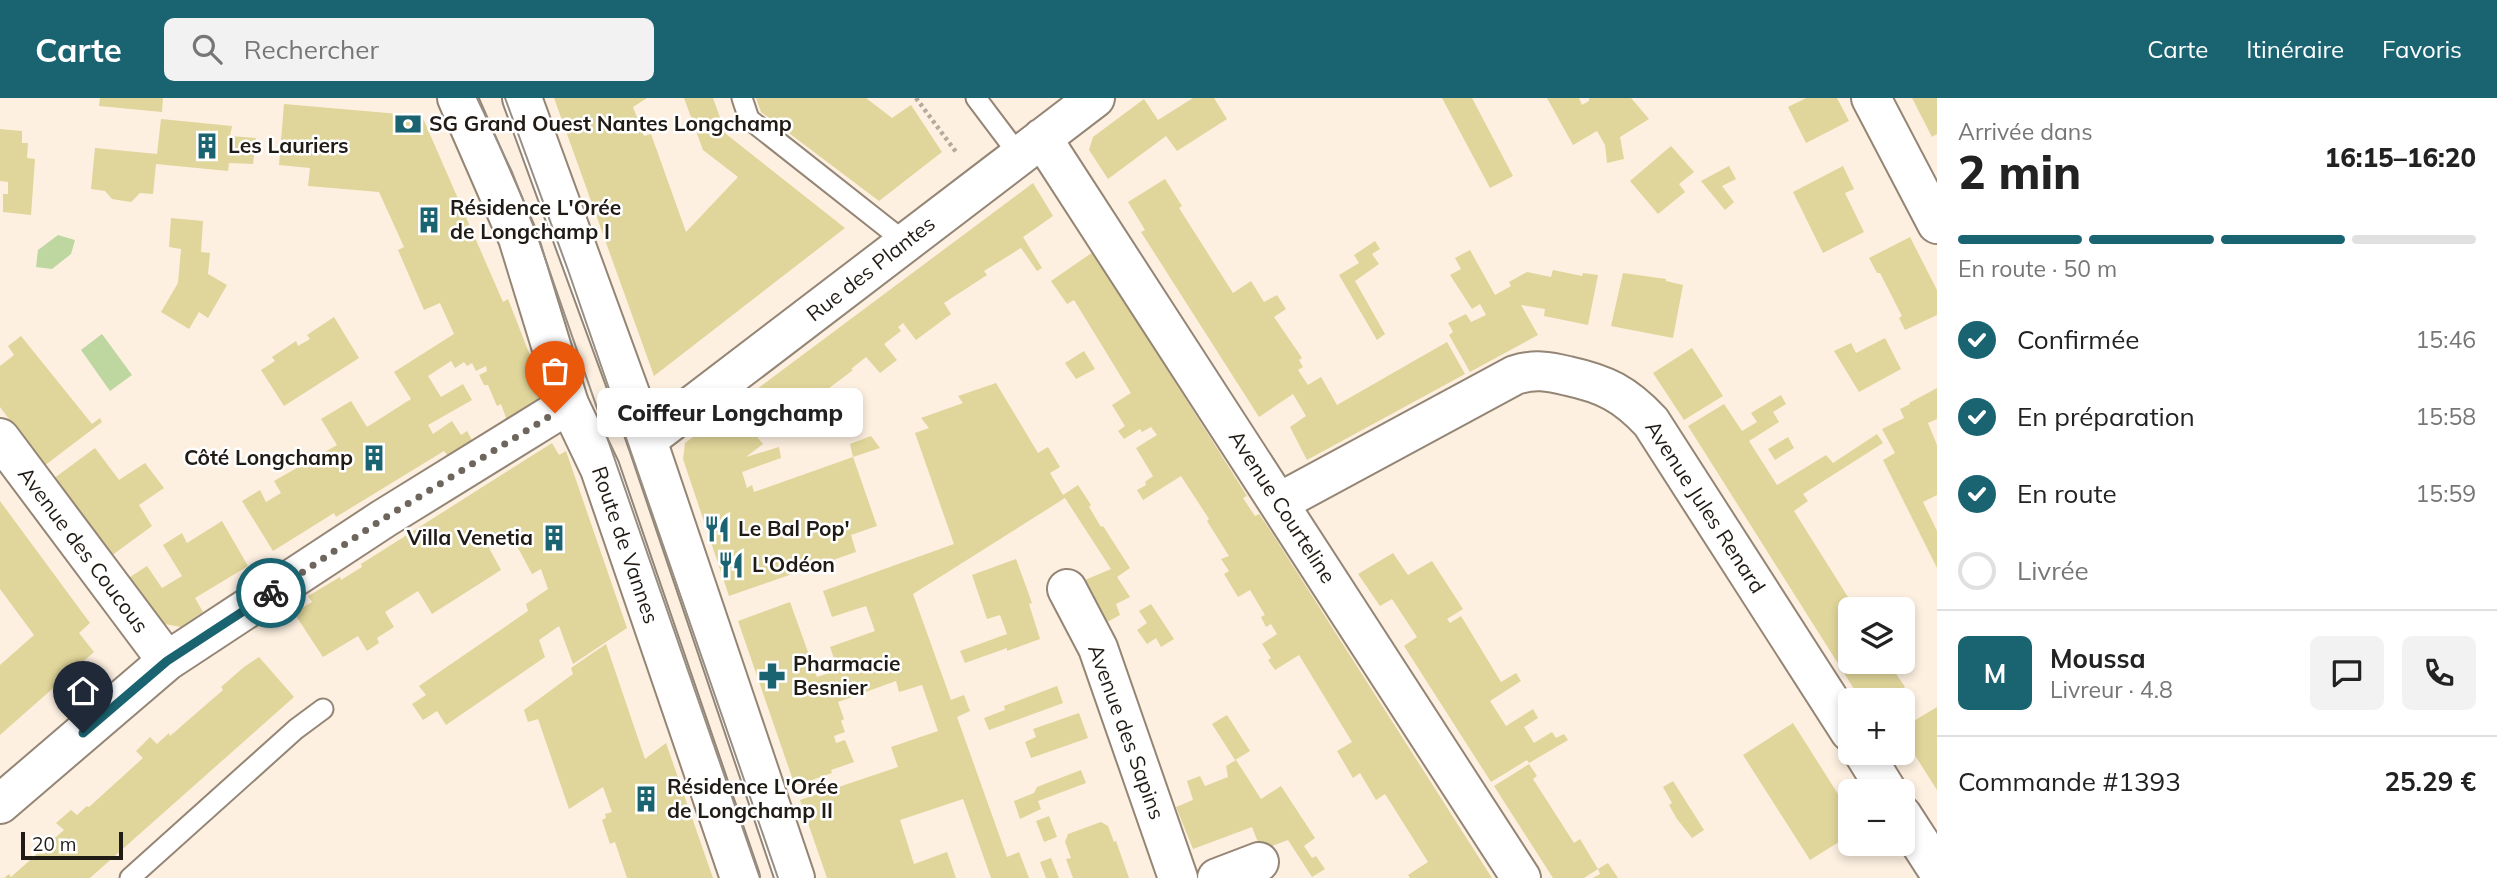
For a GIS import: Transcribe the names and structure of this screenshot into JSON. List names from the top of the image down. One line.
{"streets":{"street":["Rue des Plantes","Avenue Courteline","Avenue Jules Renard","Route de Vannes","Avenue des Coucous","Avenue des Sapins"]},"crossings":[["Rue des Plantes","Avenue Courteline"],["Avenue Courteline","Avenue Jules Renard"]],"places":{"bank":["SG Grand Ouest Nantes Longchamp"],"building":["Les Lauriers","Résidence L'Orée de Longchamp I","Côté Longchamp","Villa Venetia","Résidence L'Orée de Longchamp II"],"other":["Coiffeur Longchamp"],"restaurant":["Le Bal Pop'","L'Odéon"],"pharmacy":["Pharmacie Besnier"]},"scale_bar":"20 m","page":{"header":"Carte","search":"Rechercher","nav":["Carte","Itinéraire","Favoris"],"heading":["2 min","Arrivée dans","16:15–16:20"],"panel":["Moussa","Livreur · 4.8","Commande #1393","25.29 €"],"bar":"En route · 50 m","list":[["Confirmée","15:46"],["En préparation","15:58"],["En route","15:59"],"Livrée"],"bubble":"Coiffeur Longchamp","map_buttons":["+","−"],"round":"M","scale":"20 m"}}
